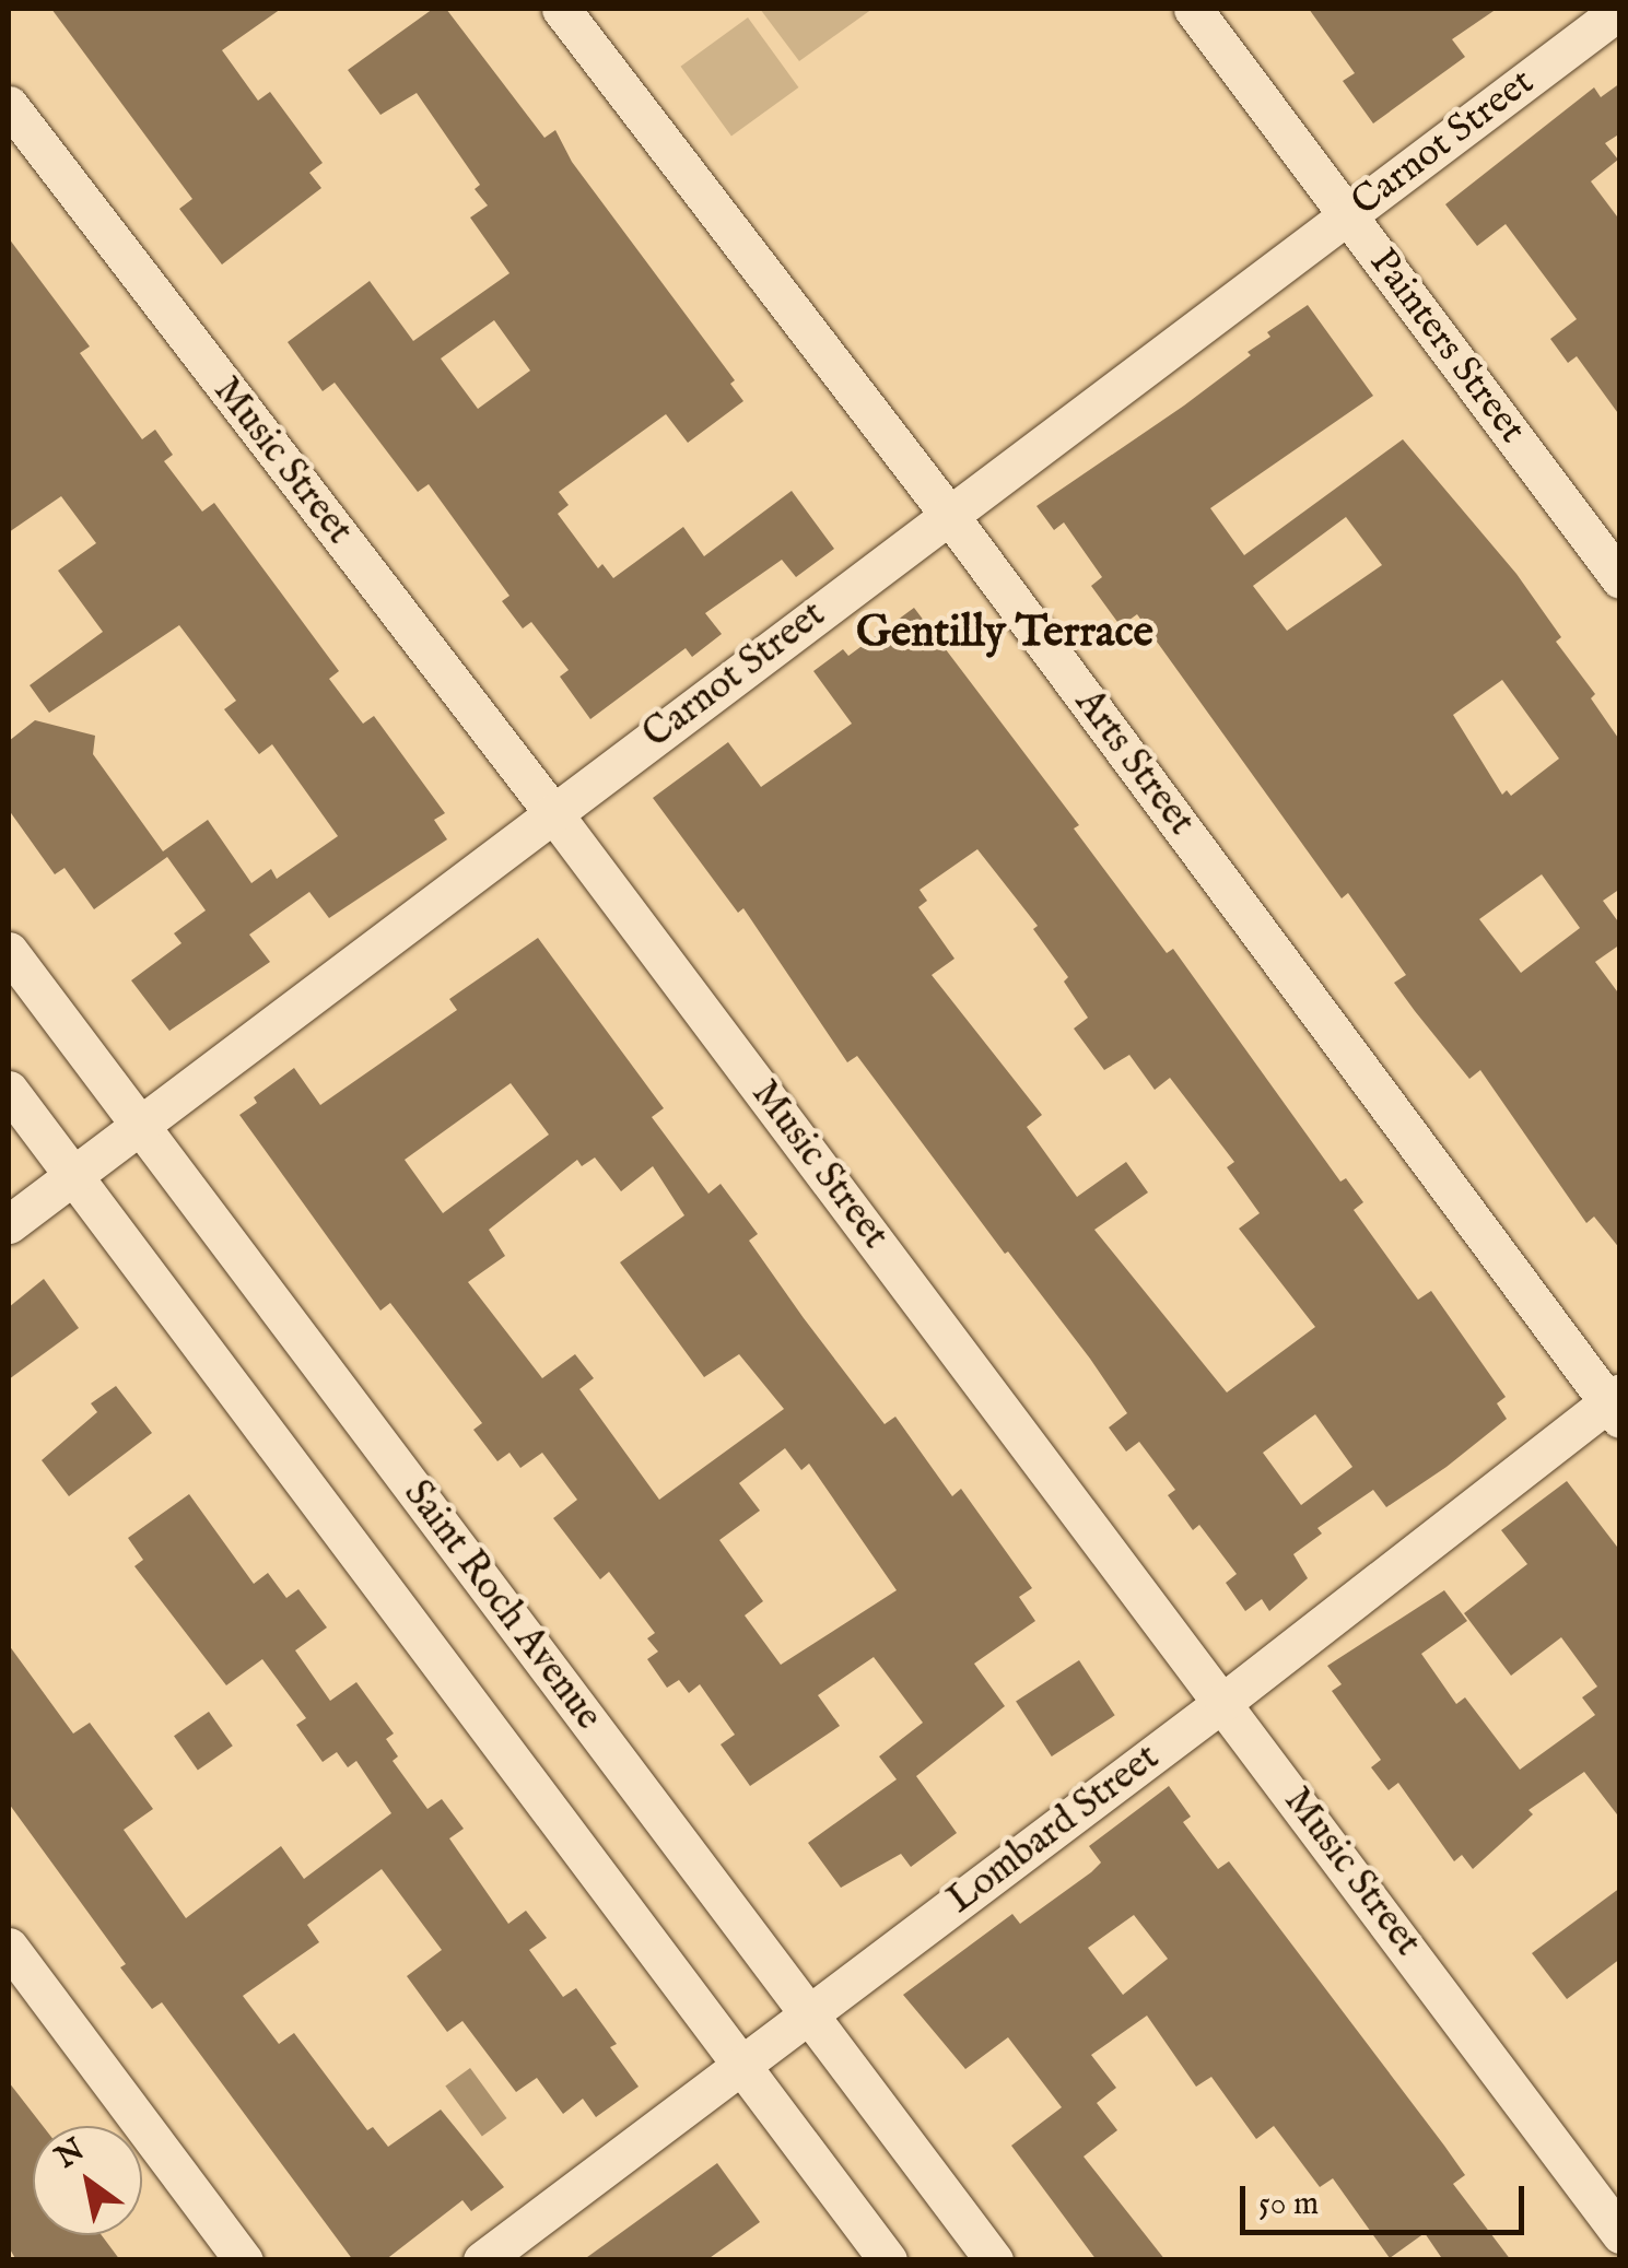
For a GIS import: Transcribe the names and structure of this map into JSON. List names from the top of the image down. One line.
{"streets":{"street":["Carnot Street","Painters Street","Music Street","Arts Street","Saint Roch Avenue","Lombard Street"]},"crossings":[["Carnot Street","Painters Street"],["Carnot Street","Music Street"],["Carnot Street","Arts Street"],["Carnot Street","Saint Roch Avenue"],["Music Street","Lombard Street"],["Arts Street","Lombard Street"],["Saint Roch Avenue","Lombard Street"]],"districts":["Gentilly Terrace"],"scale_bar":"50 m","north":"top left"}
